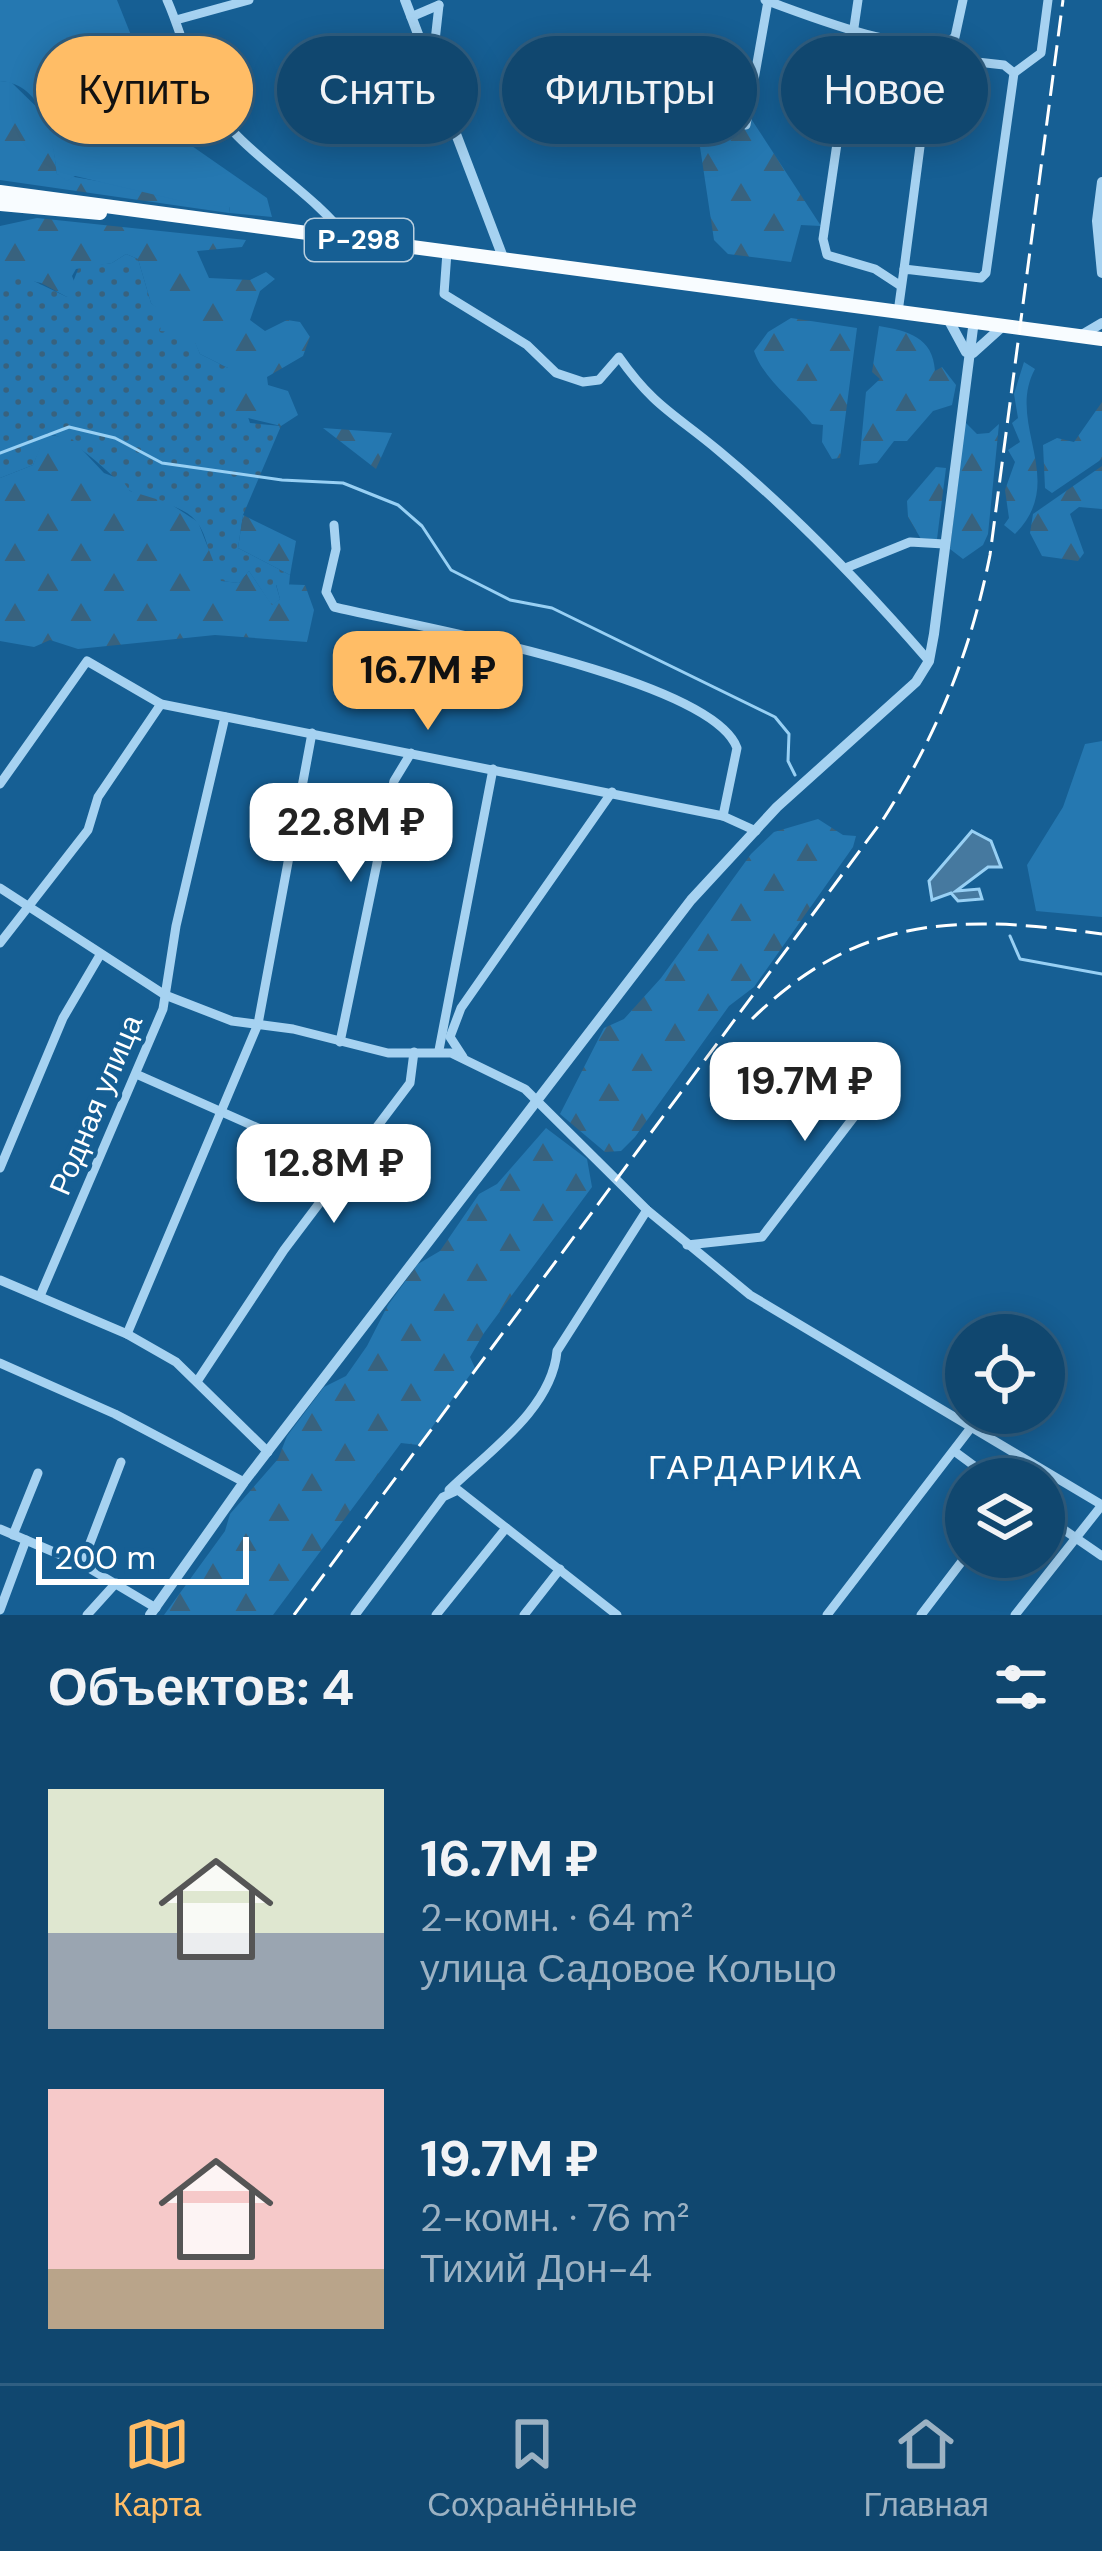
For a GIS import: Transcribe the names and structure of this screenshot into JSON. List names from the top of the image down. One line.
{"streets":{"highway":["Р-298"],"street":["Родная улица"]},"districts":["ГАРДАРИКА"],"scale_bar":"200 m","page":{"chip":["Купить","Снять","Фильтры","Новое"],"price":["16.7M ₽","22.8M ₽","19.7M ₽","12.8M ₽"],"scale":"200 m","heading":"Объектов: 4","list":[{"name":"16.7M ₽","note":"2-комн. · 64 m² · улица Садовое Кольцо"},{"name":"19.7M ₽","note":"2-комн. · 76 m² · Тихий Дон-4"}],"tabs":["Карта","Сохранённые","Главная"]}}
